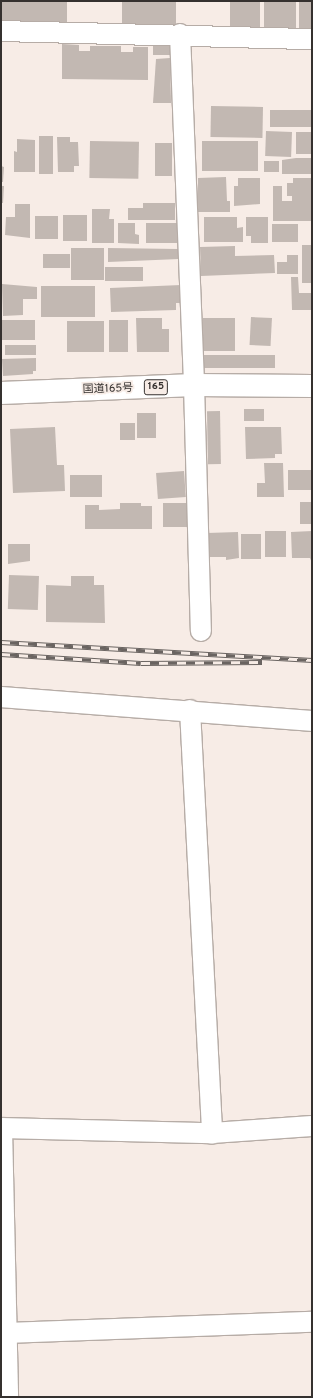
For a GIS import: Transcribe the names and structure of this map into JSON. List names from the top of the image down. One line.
{"streets":{"highway":["165","国道165号"]}}
